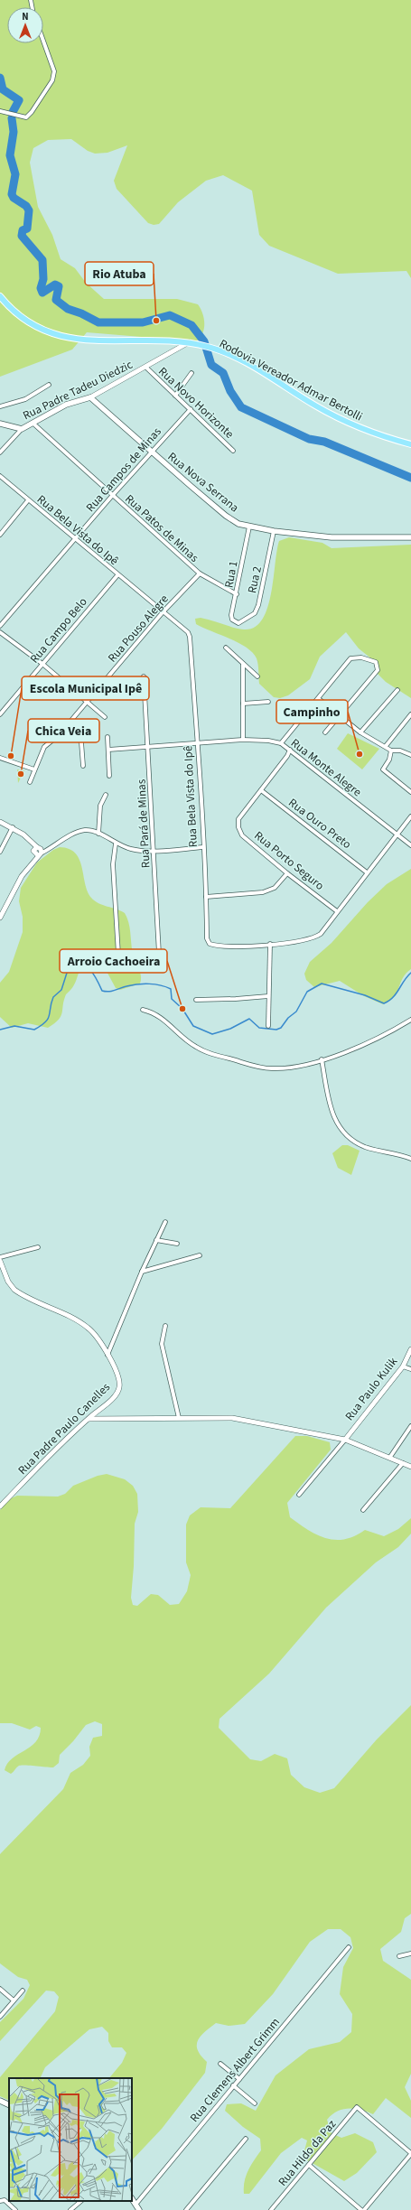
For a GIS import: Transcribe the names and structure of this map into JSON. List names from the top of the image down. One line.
{"streets":{"highway":["Rodovia Vereador Admar Bertolli"],"main road":["Rua Padre Tadeu Diedzic","Rua Nova Serrana"],"street":["Rua Novo Horizonte","Rua Campos de Minas","Rua Patos de Minas","Rua Bela Vista do Ipê","Rua 1","Rua 2","Rua Pouso Alegre","Rua Campo Belo","Rua Monte Alegre","Rua Pará de Minas","Rua Ouro Preto","Rua Porto Seguro","Rua Paulo Kulik","Rua Padre Paulo Canelles","Rua Clemens Albert Grimm","Rua Hildo da Paz"]},"crossings":[["Rodovia Vereador Admar Bertolli","Rua Padre Tadeu Diedzic"],["Rua Padre Tadeu Diedzic","Rua Novo Horizonte"],["Rua Padre Tadeu Diedzic","Rua Nova Serrana"],["Rua Padre Tadeu Diedzic","Rua Patos de Minas"],["Rua Novo Horizonte","Rua Campos de Minas"],["Rua Campos de Minas","Rua Nova Serrana"],["Rua Campos de Minas","Rua Patos de Minas"],["Rua Campos de Minas","Rua Bela Vista do Ipê"],["Rua Nova Serrana","Rua 1"],["Rua Nova Serrana","Rua 2"],["Rua Patos de Minas","Rua 1"],["Rua Patos de Minas","Rua Pouso Alegre"],["Rua Bela Vista do Ipê","Rua Pouso Alegre"],["Rua Bela Vista do Ipê","Rua Campo Belo"],["Rua Bela Vista do Ipê","Rua Monte Alegre"],["Rua Bela Vista do Ipê","Rua Ouro Preto"],["Rua Bela Vista do Ipê","Rua Porto Seguro"],["Rua 1","Rua 2"],["Rua Monte Alegre","Rua Pará de Minas"],["Rua Monte Alegre","Rua Porto Seguro"],["Rua Ouro Preto","Rua Porto Seguro"]],"places":["Rio Atuba","Campinho","Escola Municipal Ipê","Chica Veia","Arroio Cachoeira"],"north":"top"}
